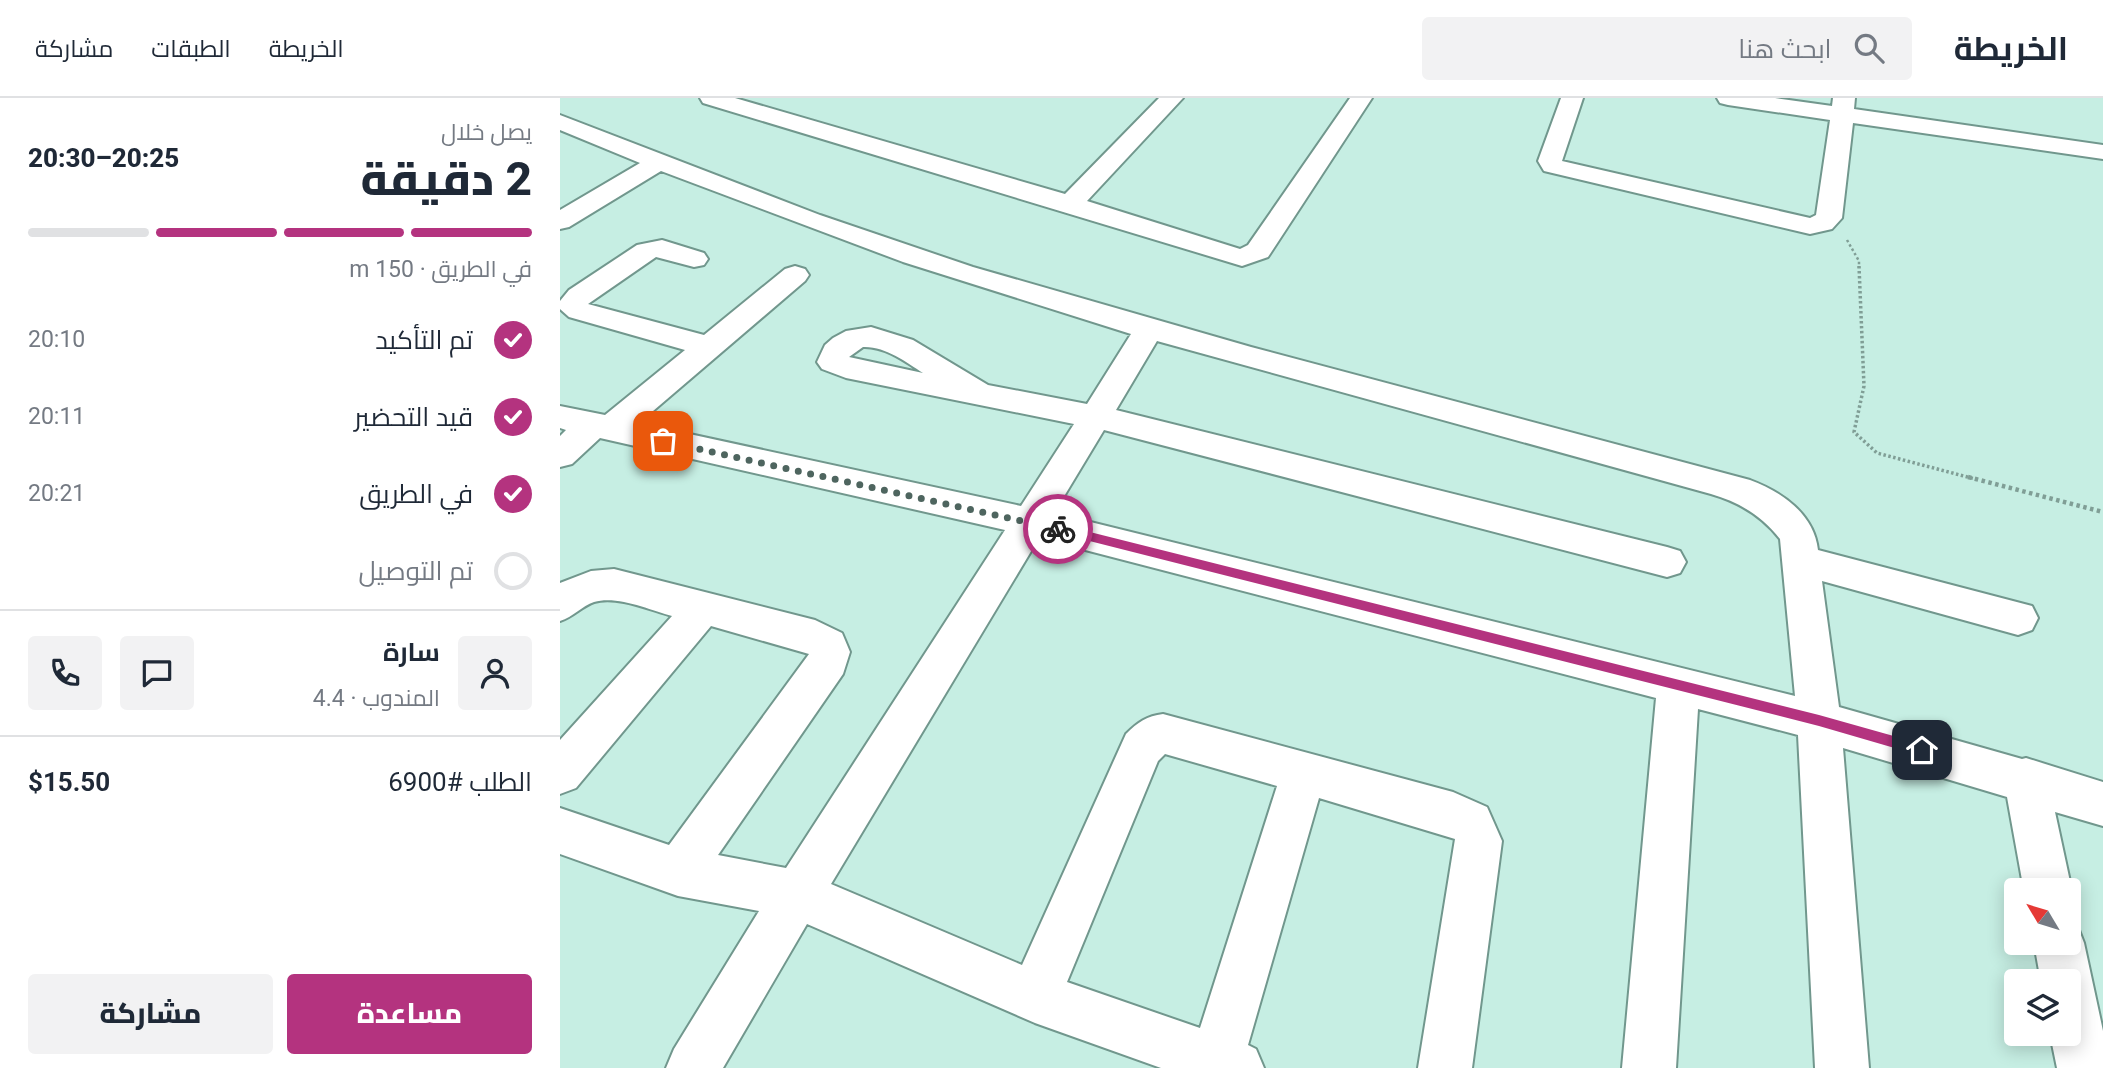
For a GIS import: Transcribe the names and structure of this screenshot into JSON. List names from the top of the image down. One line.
{"north":"top left","page":{"header":"الخريطة","search":"ابحث هنا","nav":["الخريطة","الطبقات","مشاركة"],"heading":["2 دقيقة","يصل خلال","20:25–20:30"],"panel":["سارة","المندوب · 4.4","الطلب #6900","$15.50"],"bar":"في الطريق · 150 m","list":[["تم التأكيد","20:10"],["قيد التحضير","20:11"],["في الطريق","20:21"],"تم التوصيل"],"buttons":["مساعدة","مشاركة"]}}
